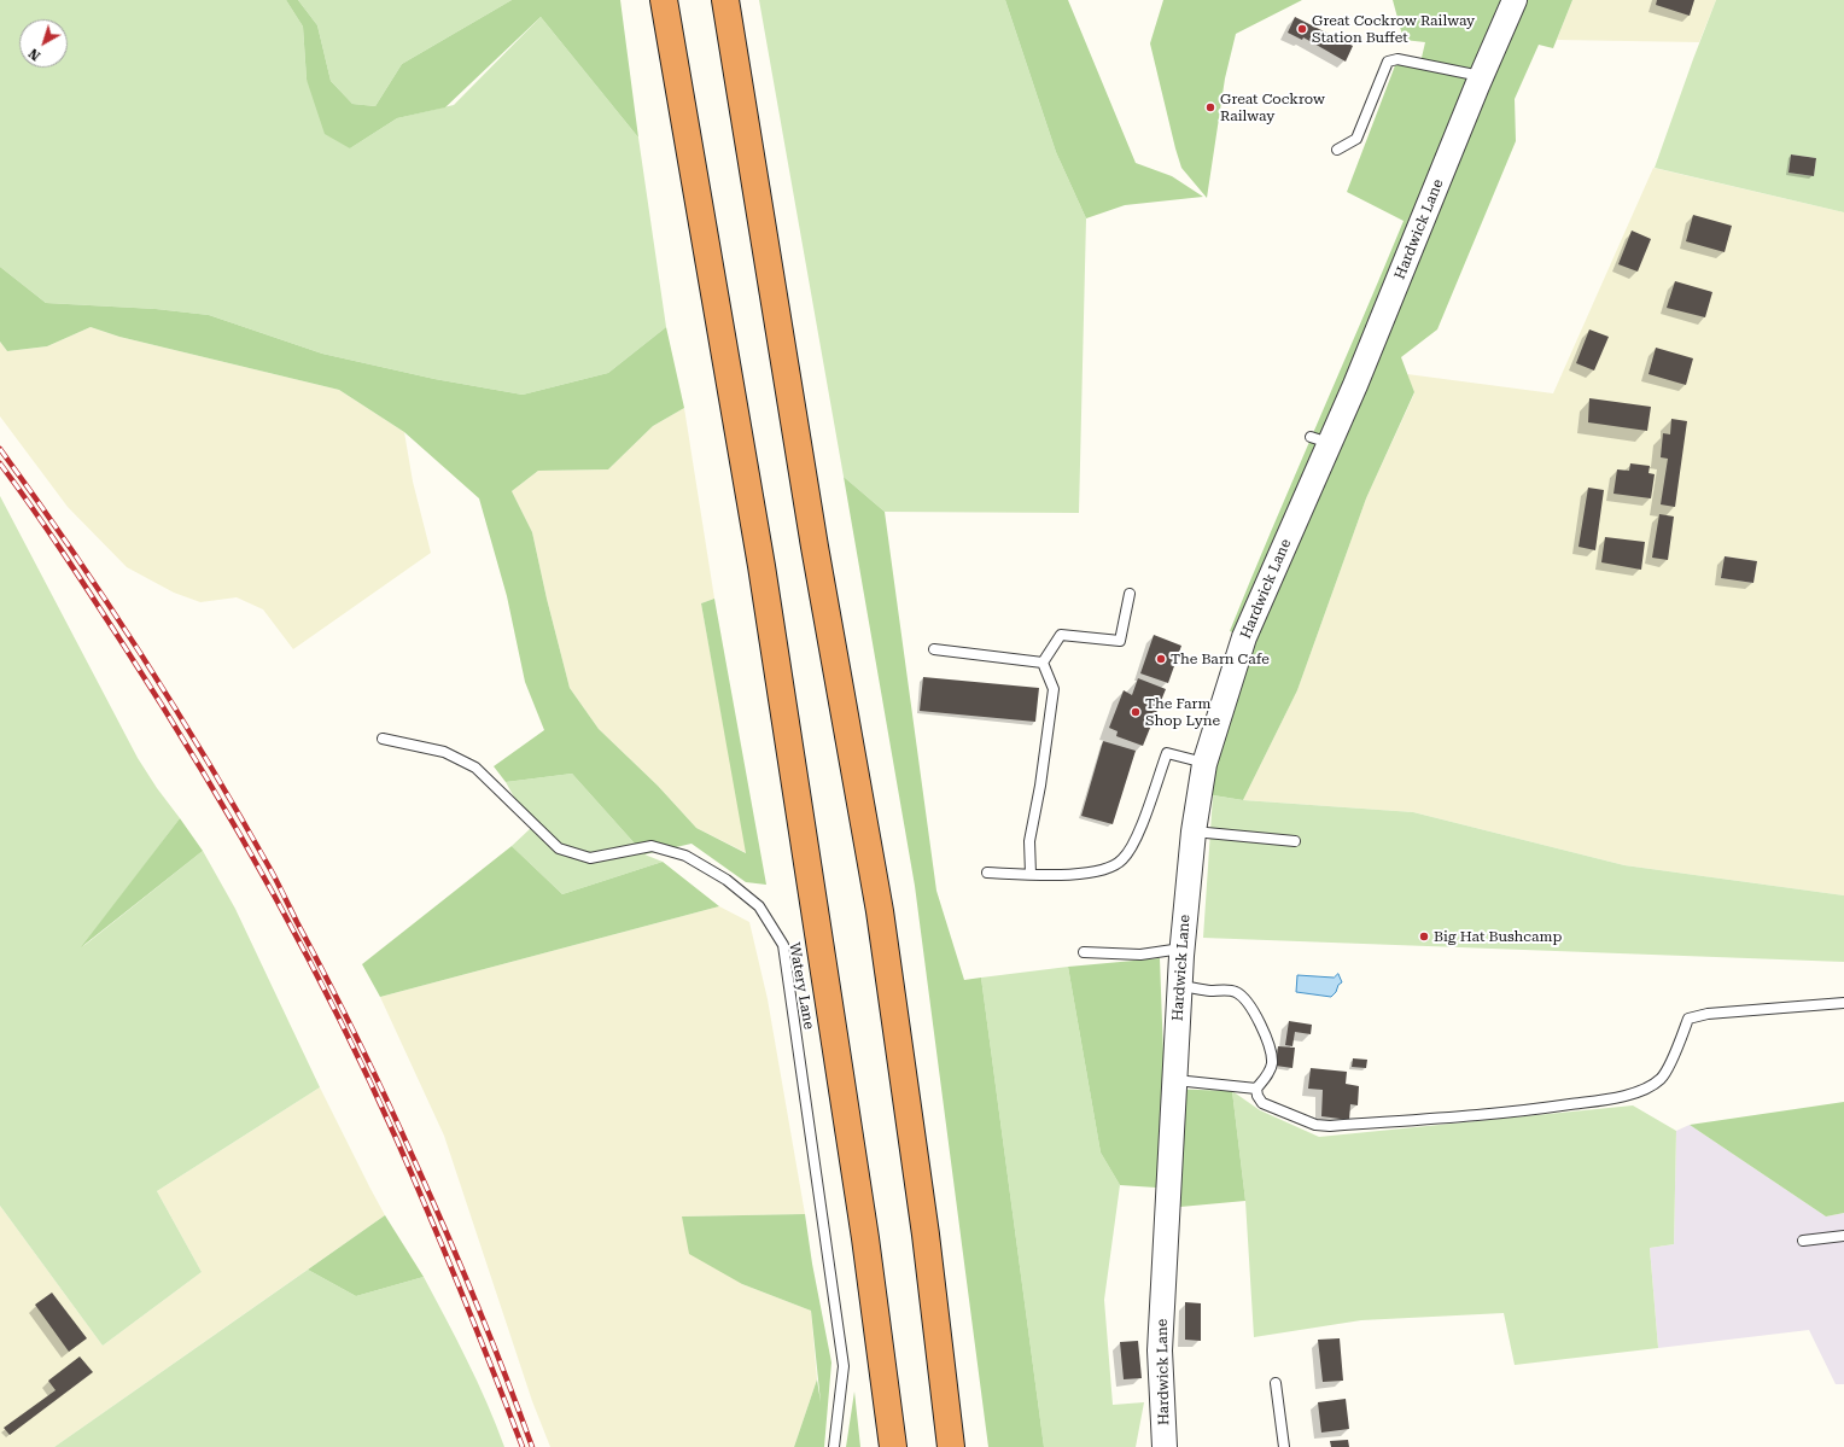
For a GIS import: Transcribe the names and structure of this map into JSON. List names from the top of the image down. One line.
{"streets":{"street":["Hardwick Lane"],"lane":["Watery Lane"]},"places":["Great Cockrow Railway Station Buffet","Great Cockrow Railway","The Barn Cafe","The Farm Shop Lyne","Big Hat Bushcamp"],"north":"bottom left"}
